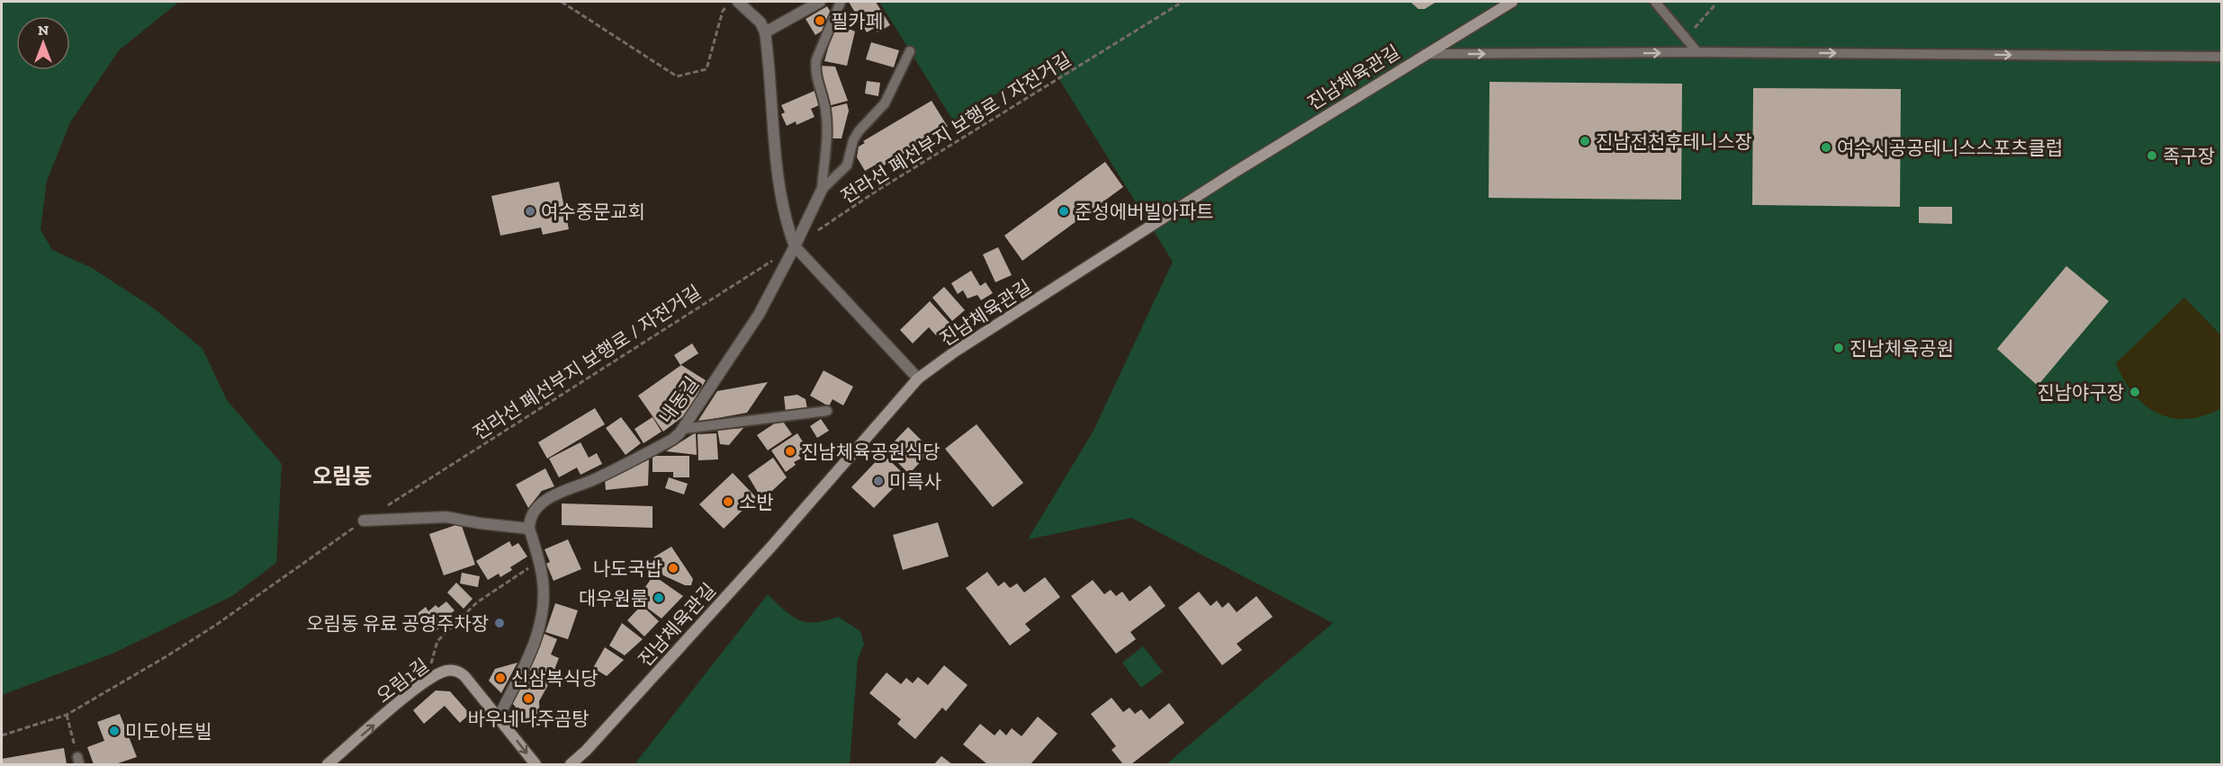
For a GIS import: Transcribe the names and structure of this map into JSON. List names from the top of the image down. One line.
{"streets":{"street":["진남체육관길","내동길","오림1길"],"path":["전라선 폐선부지 보행로 / 자전거길"]},"crossings":[["전라선 폐선부지 보행로 / 자전거길","내동길"]],"districts":["오림동"],"places":["필카페","진남전천후테니스장","여수시공공테니스스포츠클럽","족구장","여수중문교회","준성에버빌아파트","진남체육공원","진남야구장","진남체육공원식당","미륵사","소반","나도국밥","대우원룸","오림동 유료 공영주차장","신삼복식당","바우네나주곰탕","미도아트빌"],"north":"top"}
